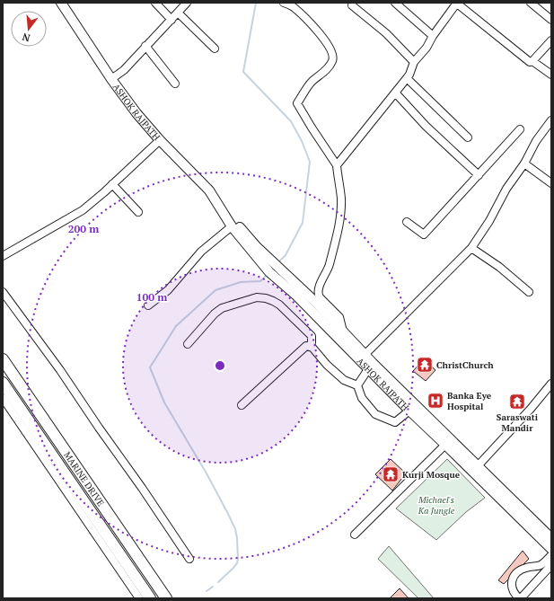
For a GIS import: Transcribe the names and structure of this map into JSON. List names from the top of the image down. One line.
{"streets":{"highway":["MARINE DRIVE"],"main road":["ASHOK RAJPATH"]},"parks":["Michael's Ka Jungle"],"places":{"temple":["ChristChurch","Saraswati Mandir","Kurji Mosque"],"hospital":["Banka Eye Hospital"]},"north":"bottom","rings":["200 m","100 m"]}
